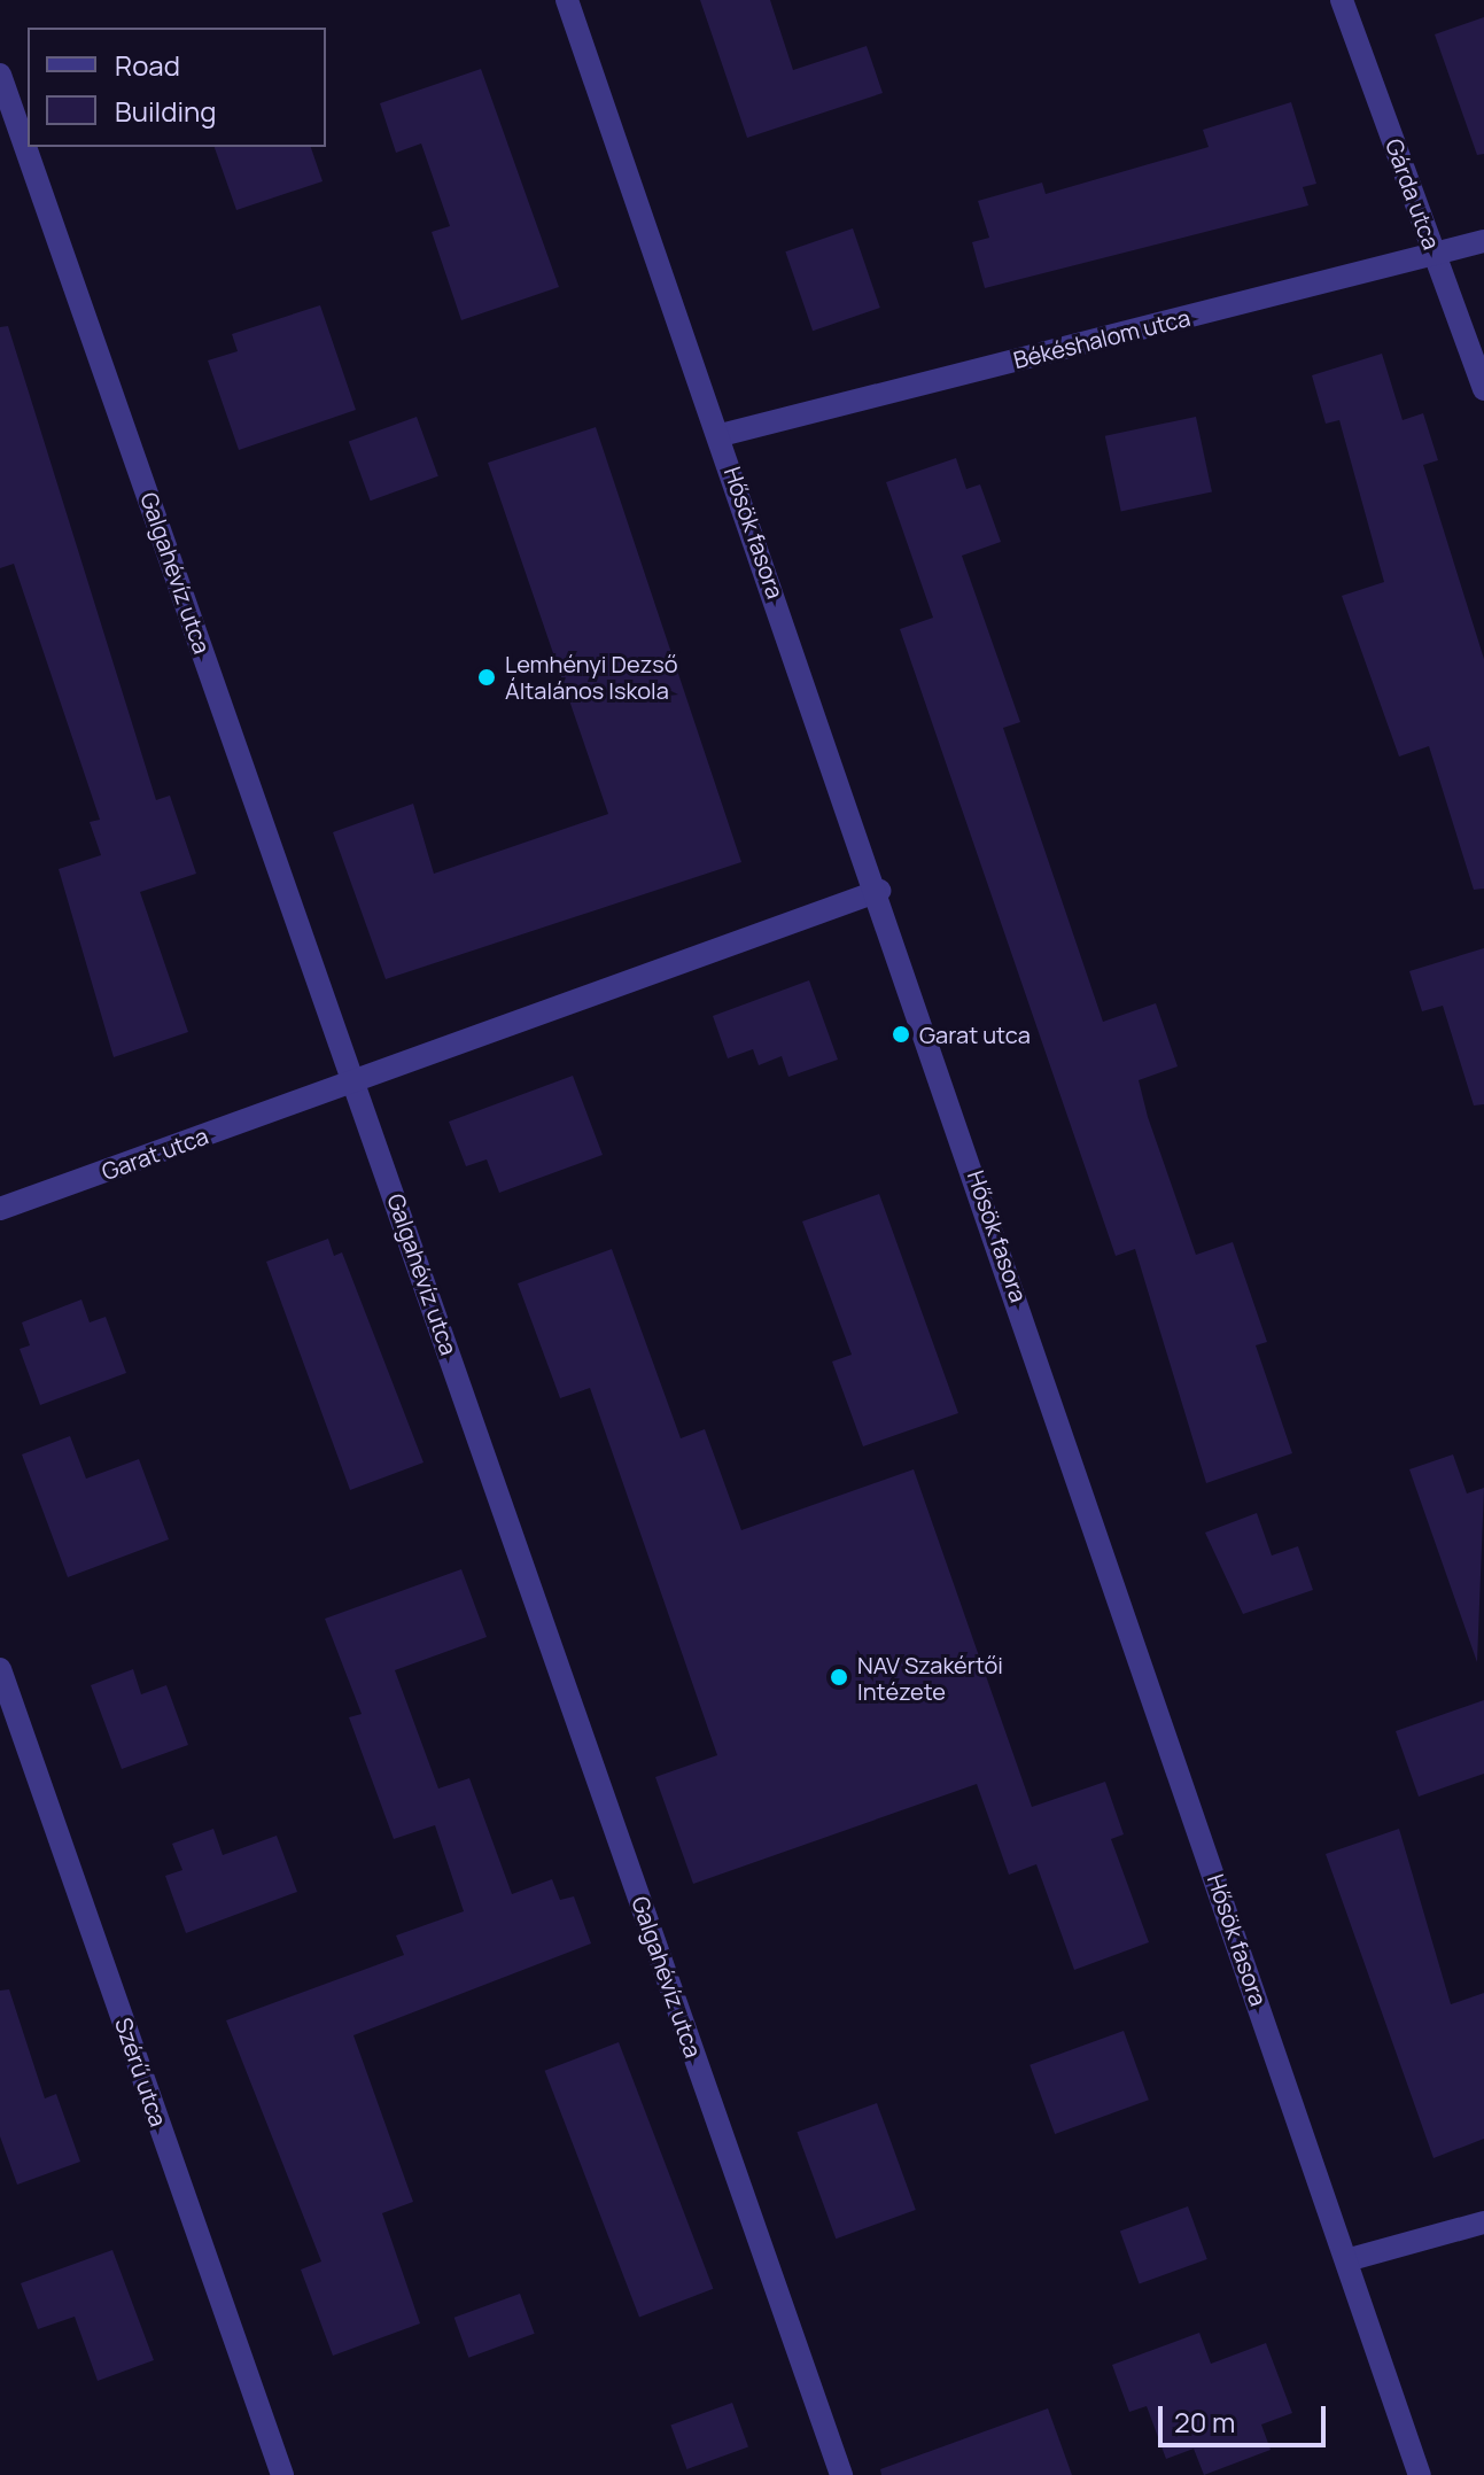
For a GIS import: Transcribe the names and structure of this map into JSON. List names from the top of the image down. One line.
{"streets":{"street":["Gárda utca","Békéshalom utca","Hősök fasora","Galgahévíz utca","Garat utca","Szérű utca"]},"crossings":[["Gárda utca","Békéshalom utca"],["Békéshalom utca","Hősök fasora"],["Hősök fasora","Garat utca"],["Galgahévíz utca","Garat utca"]],"places":["Lemhényi Dezső Általános Iskola","Garat utca","NAV Szakértői Intézete"],"legend":["Road","Building"],"scale_bar":"20 m"}
